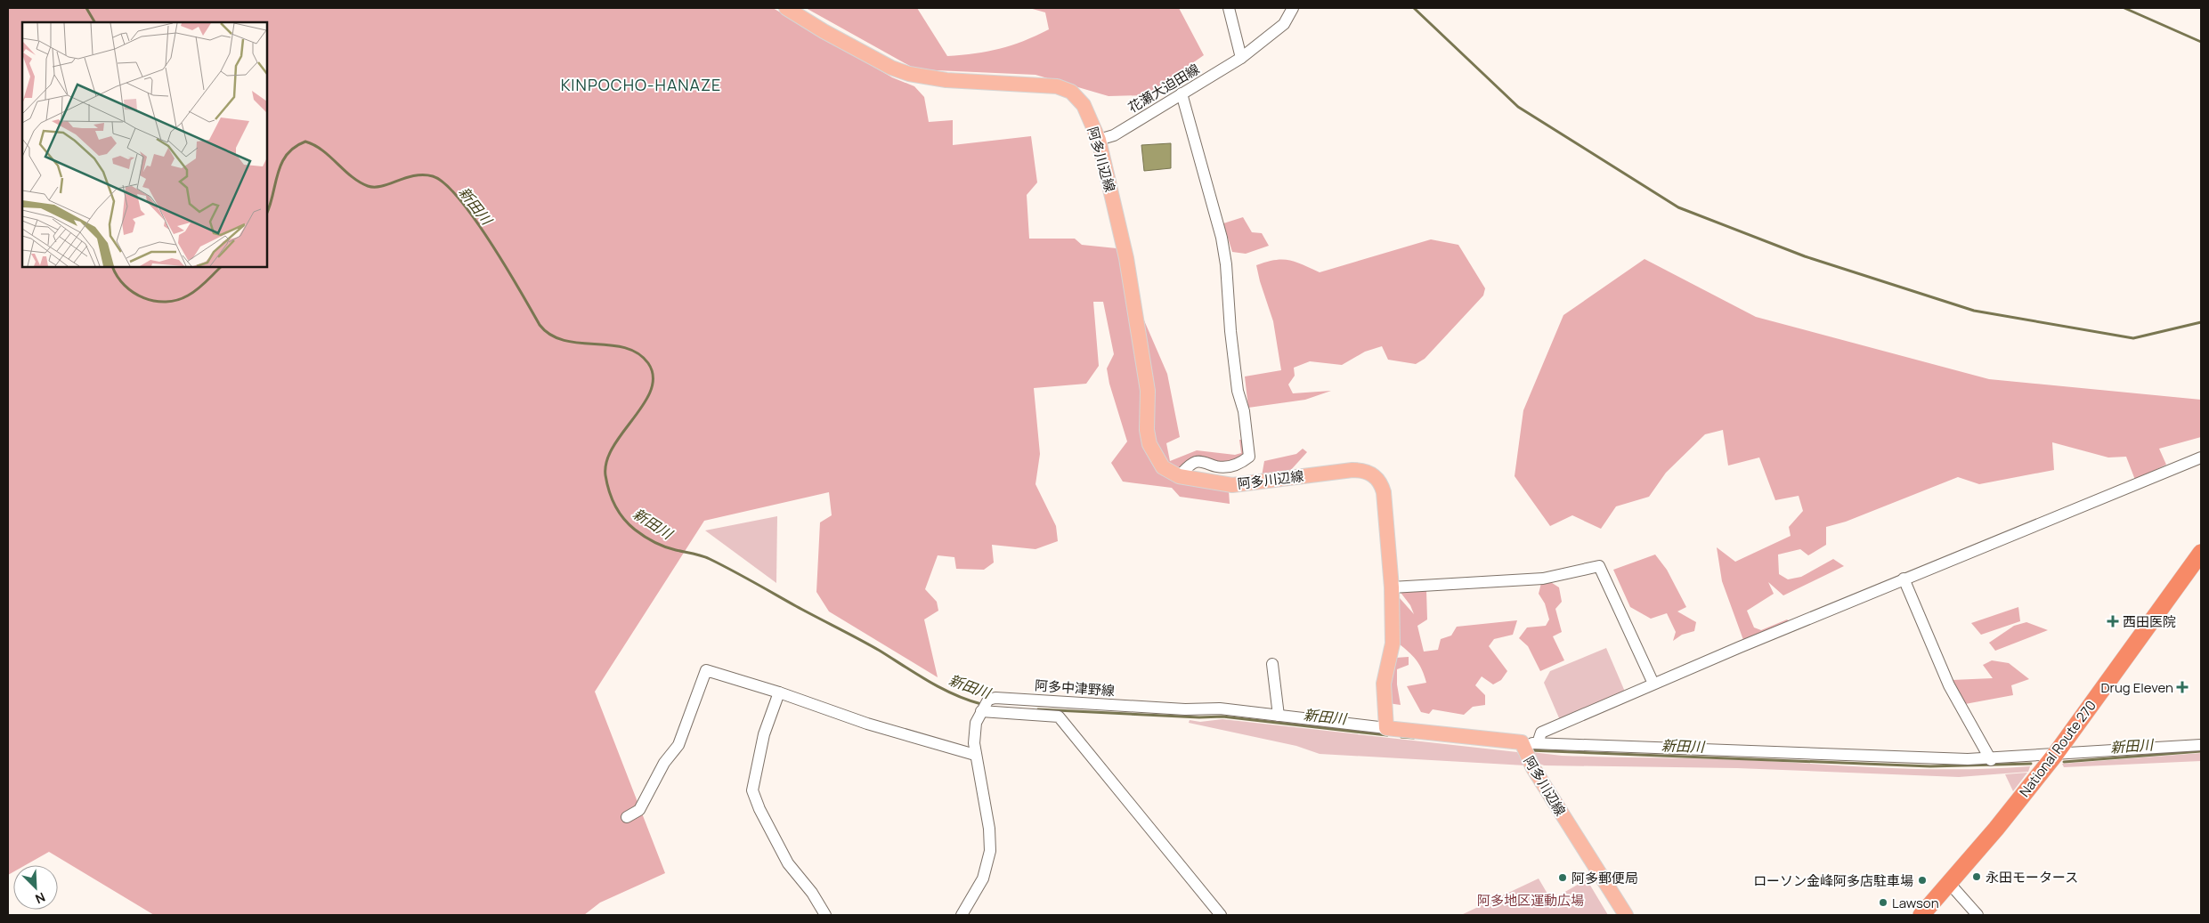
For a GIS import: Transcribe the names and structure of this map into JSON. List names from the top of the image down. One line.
{"streets":{"highway":["National Route 270"],"main road":["阿多川辺線"],"street":["花瀬大迫田線","阿多中津野線"]},"crossings":[["花瀬大迫田線","阿多川辺線"],["阿多川辺線","阿多中津野線"]],"districts":["KINPOCHO-HANAZE"],"water":["新田川"],"parks":["阿多地区運動広場"],"places":{"health":["西田医院","Drug Eleven"],"other":["永田モータース","阿多郵便局","ローソン金峰阿多店駐車場","Lawson"]},"north":"bottom right"}
